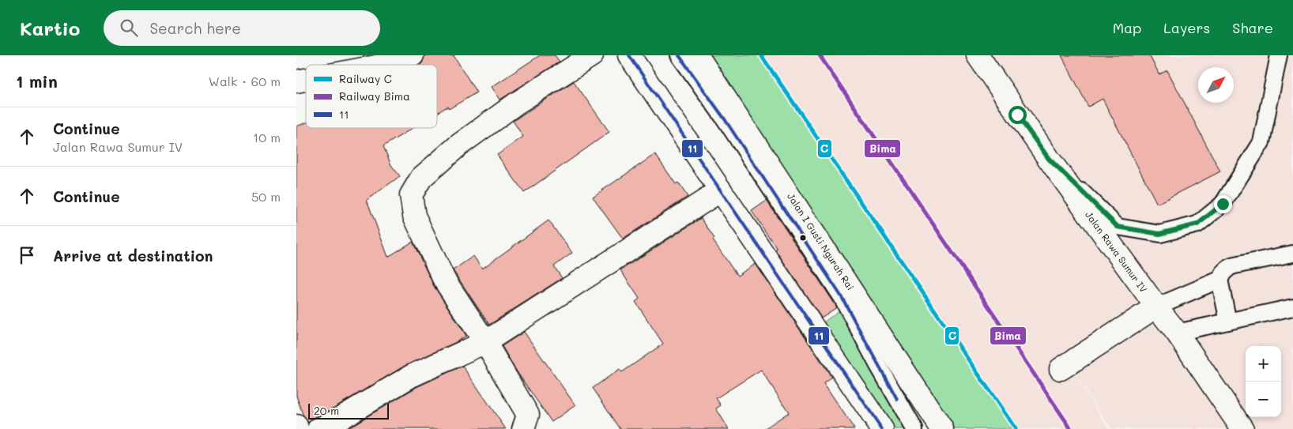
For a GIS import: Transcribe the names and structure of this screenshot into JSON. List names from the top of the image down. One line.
{"streets":{"street":["Jalan I Gusti Ngurah Rai","Jalan Rawa Sumur IV"]},"lines":["rail line C","rail line Bima","transit line 11"],"legend":["Railway C","Railway Bima","11"],"scale_bar":"20 m","north":"top right","page":{"header":"Kartio","search":"Search here","nav":["Map","Layers","Share"],"heading":["1 min","Walk · 60 m"],"list":[["Continue","Jalan Rawa Sumur IV","10 m"],["Continue","50 m"],"Arrive at destination"],"map_buttons":["+","−"],"scale":"20 m"}}
